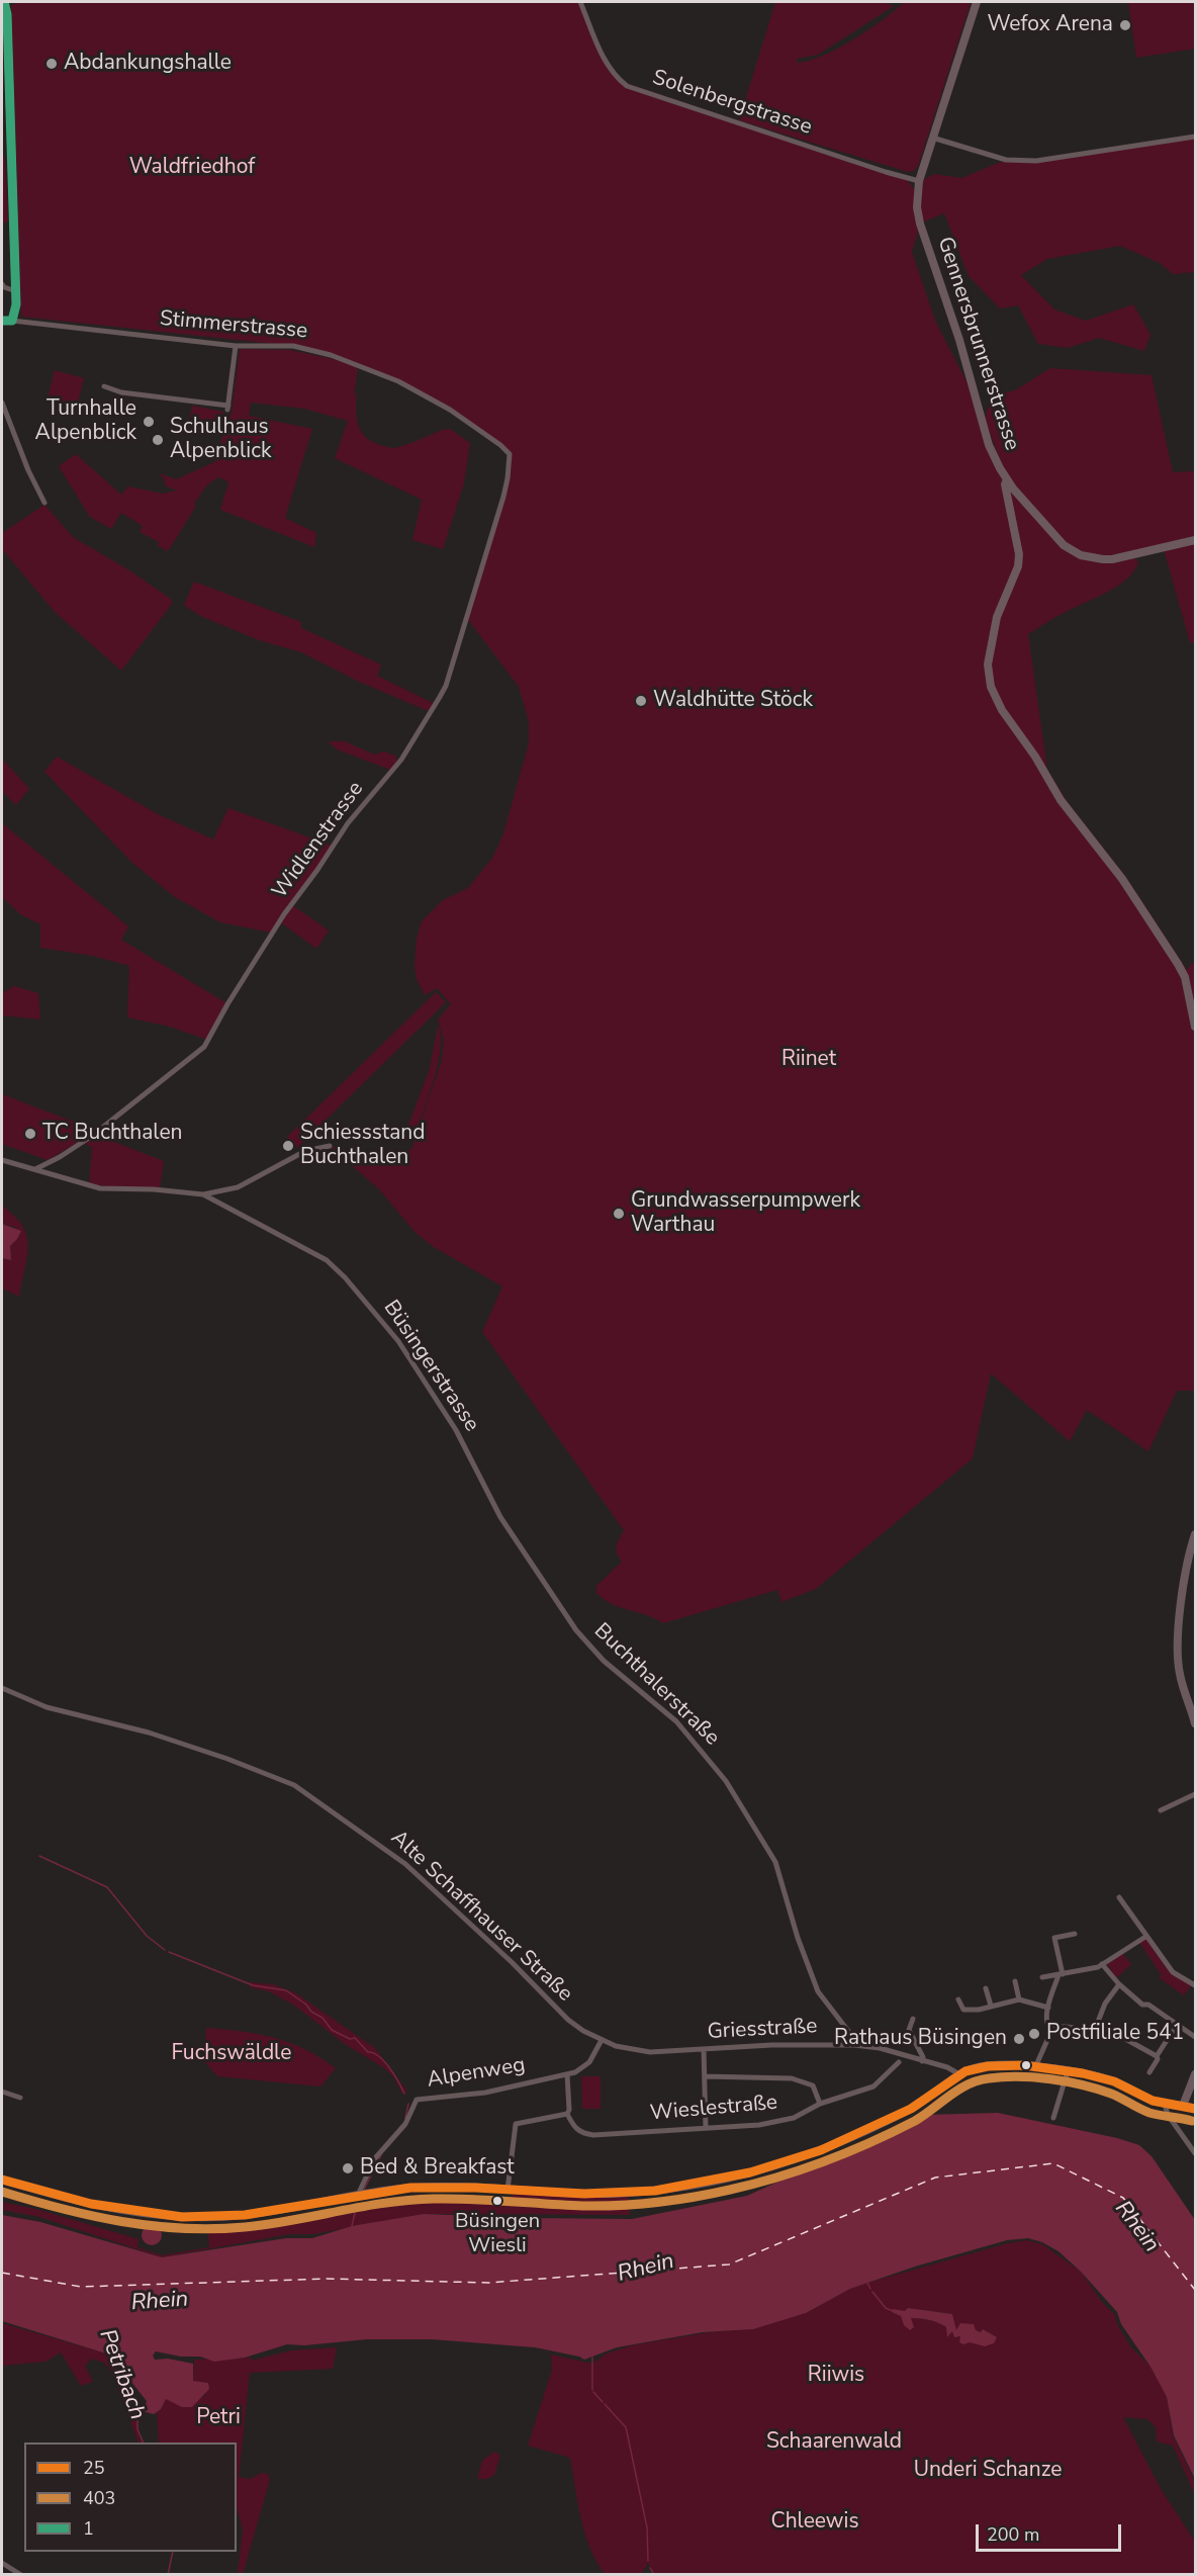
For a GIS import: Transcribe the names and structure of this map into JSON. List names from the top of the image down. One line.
{"streets":{"street":["Solenbergstrasse","Stimmerstrasse","Gennersbrunnerstrasse","Widlenstrasse","Büsingerstrasse","Buchthalerstraße","Alte Schaffhauser Straße","Griesstraße","Alpenweg","Wieslestraße"]},"crossings":[["Solenbergstrasse","Gennersbrunnerstrasse"],["Stimmerstrasse","Widlenstrasse"],["Widlenstrasse","Büsingerstrasse"],["Büsingerstrasse","Buchthalerstraße"],["Buchthalerstraße","Griesstraße"],["Alte Schaffhauser Straße","Griesstraße"],["Alte Schaffhauser Straße","Alpenweg"],["Griesstraße","Alpenweg"]],"water":["Rhein","Petribach"],"parks":["Waldfriedhof","Riinet","Fuchswäldle","Riiwis","Petri","Schaarenwald","Underi Schanze","Chleewis"],"places":["Wefox Arena","Abdankungshalle","Turnhalle Alpenblick","Schulhaus Alpenblick","Waldhütte Stöck","TC Buchthalen","Schiessstand Buchthalen","Grundwasserpumpwerk Warthau","Postfiliale 541","Rathaus Büsingen","Bed & Breakfast","Büsingen Wiesli"],"lines":["transit line 1","transit line 25","transit line 403"],"legend":["25","403","1"],"scale_bar":"200 m"}
